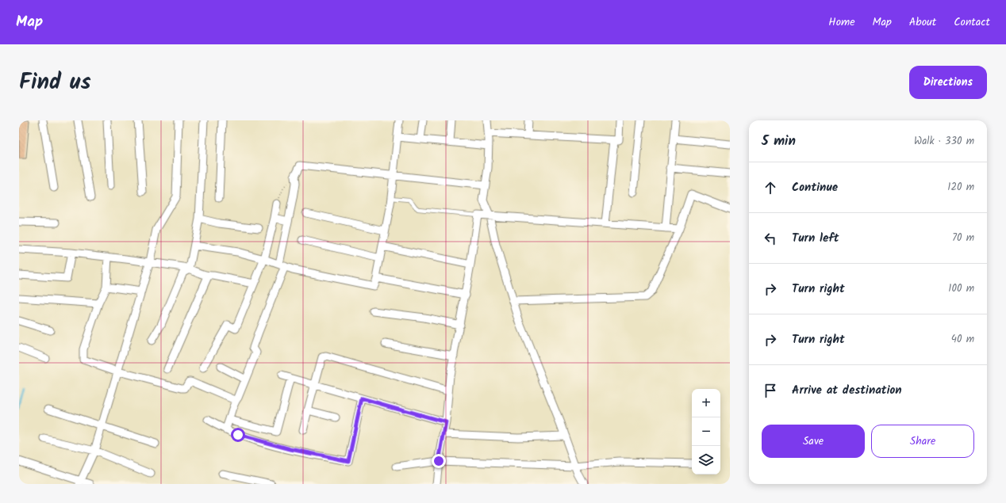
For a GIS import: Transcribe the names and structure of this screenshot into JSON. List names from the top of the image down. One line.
{"page":{"header":"Map","nav":["Home","Map","About","Contact"],"title":"Find us","buttons":["Directions",["Save","Share"]],"heading":["5 min","Walk · 330 m"],"list":[["Continue","120 m"],["Turn left","70 m"],["Turn right","100 m"],["Turn right","40 m"],"Arrive at destination"],"map_buttons":["+","−"]}}
